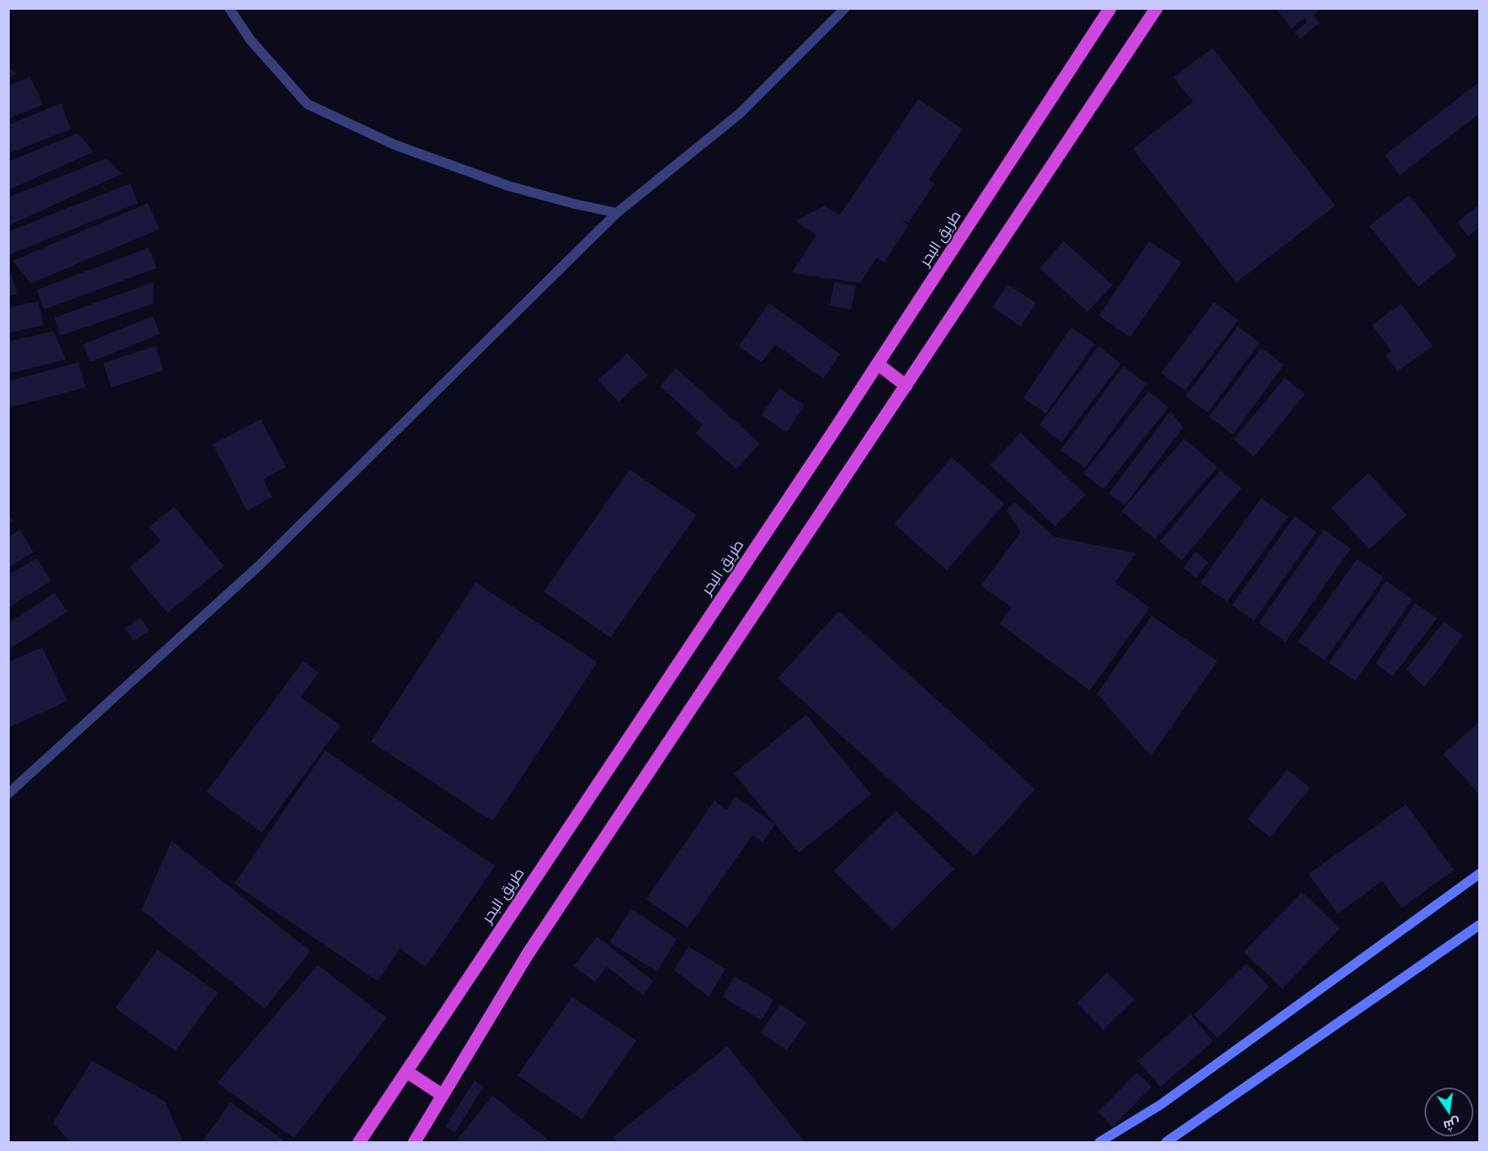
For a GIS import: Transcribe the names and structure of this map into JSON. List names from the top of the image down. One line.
{"streets":{"highway":["طريق البحر"]},"north":"bottom"}
